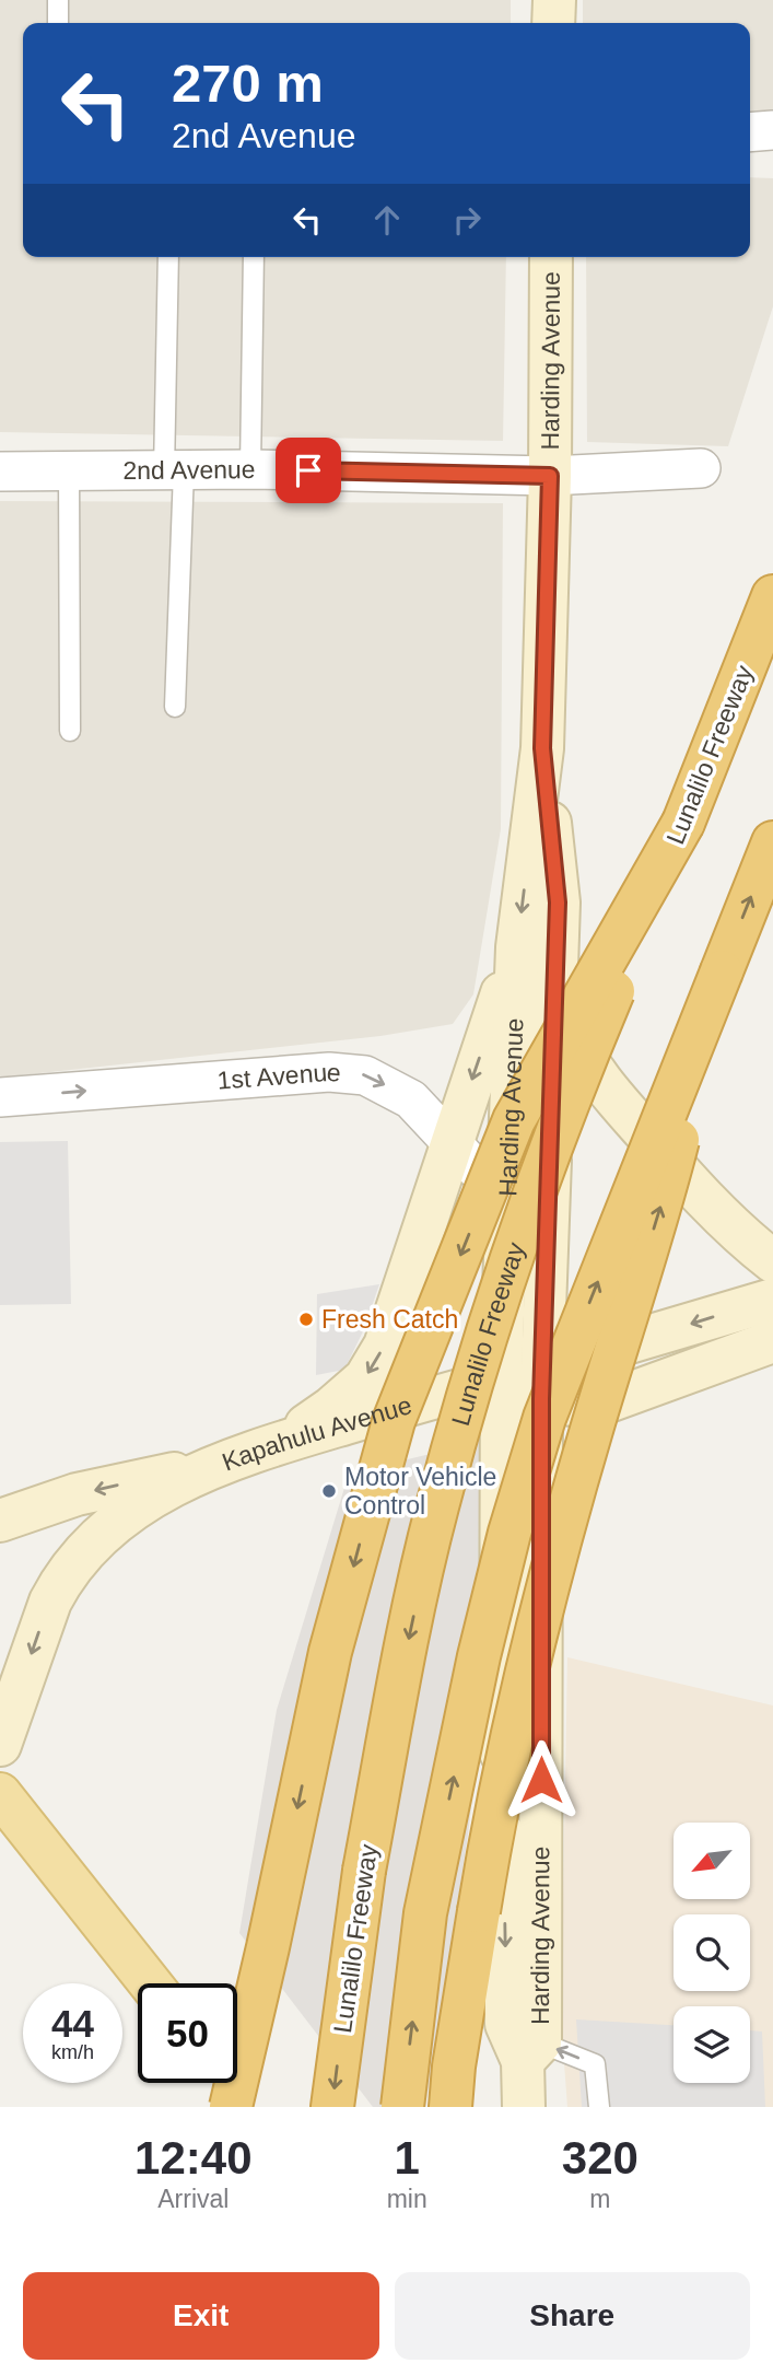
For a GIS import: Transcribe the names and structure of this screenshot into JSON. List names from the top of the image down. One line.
{"streets":{"highway":["Lunalilo Freeway"],"main road":["Harding Avenue","Kapahulu Avenue"],"street":["2nd Avenue","1st Avenue"]},"crossings":[["Harding Avenue","2nd Avenue"],["Harding Avenue","1st Avenue"],["Harding Avenue","Kapahulu Avenue"]],"one_way":["1st Avenue","Kapahulu Avenue"],"places":["Fresh Catch","Motor Vehicle Control"],"north":"bottom left","page":{"turn":["270 m","2nd Avenue"],"speed":"44 km/h","limit":"50","eta":["12:40","Arrival","1","min","320","m"],"buttons":["Exit","Share"]}}
